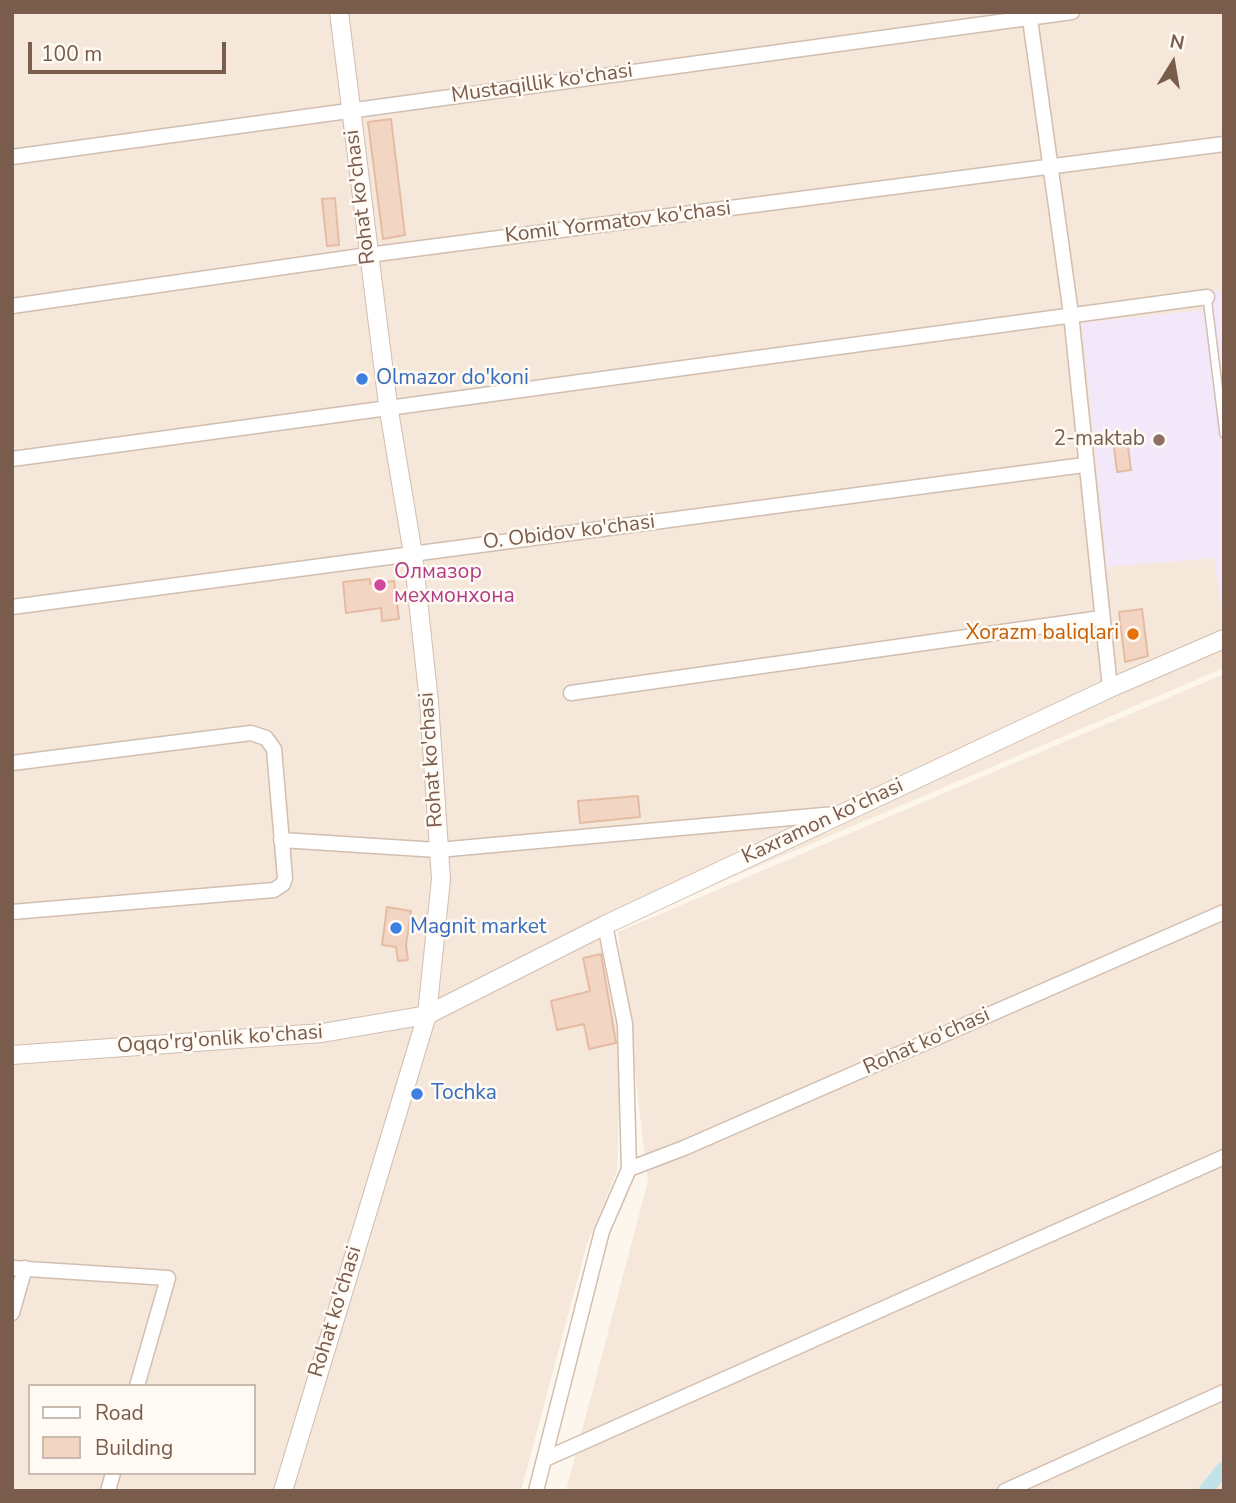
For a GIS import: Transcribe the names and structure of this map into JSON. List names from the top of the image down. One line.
{"streets":{"street":["Mustaqillik ko'chasi","Rohat ko'chasi","Komil Yormatov ko'chasi","O. Obidov ko'chasi","Kaxramon ko'chasi","Oqqo'rg'onlik ko'chasi"]},"crossings":[["Mustaqillik ko'chasi","Rohat ko'chasi"],["Rohat ko'chasi","Komil Yormatov ko'chasi"],["Rohat ko'chasi","O. Obidov ko'chasi"],["Rohat ko'chasi","Kaxramon ko'chasi"],["Rohat ko'chasi","Oqqo'rg'onlik ko'chasi"],["Kaxramon ko'chasi","Oqqo'rg'onlik ko'chasi"]],"places":["Olmazor do'koni","2-maktab","Олмазор мехмонхона","Xorazm baliqlari","Magnit market","Tochka"],"legend":["Road","Building"],"scale_bar":"100 m","north":"top"}
